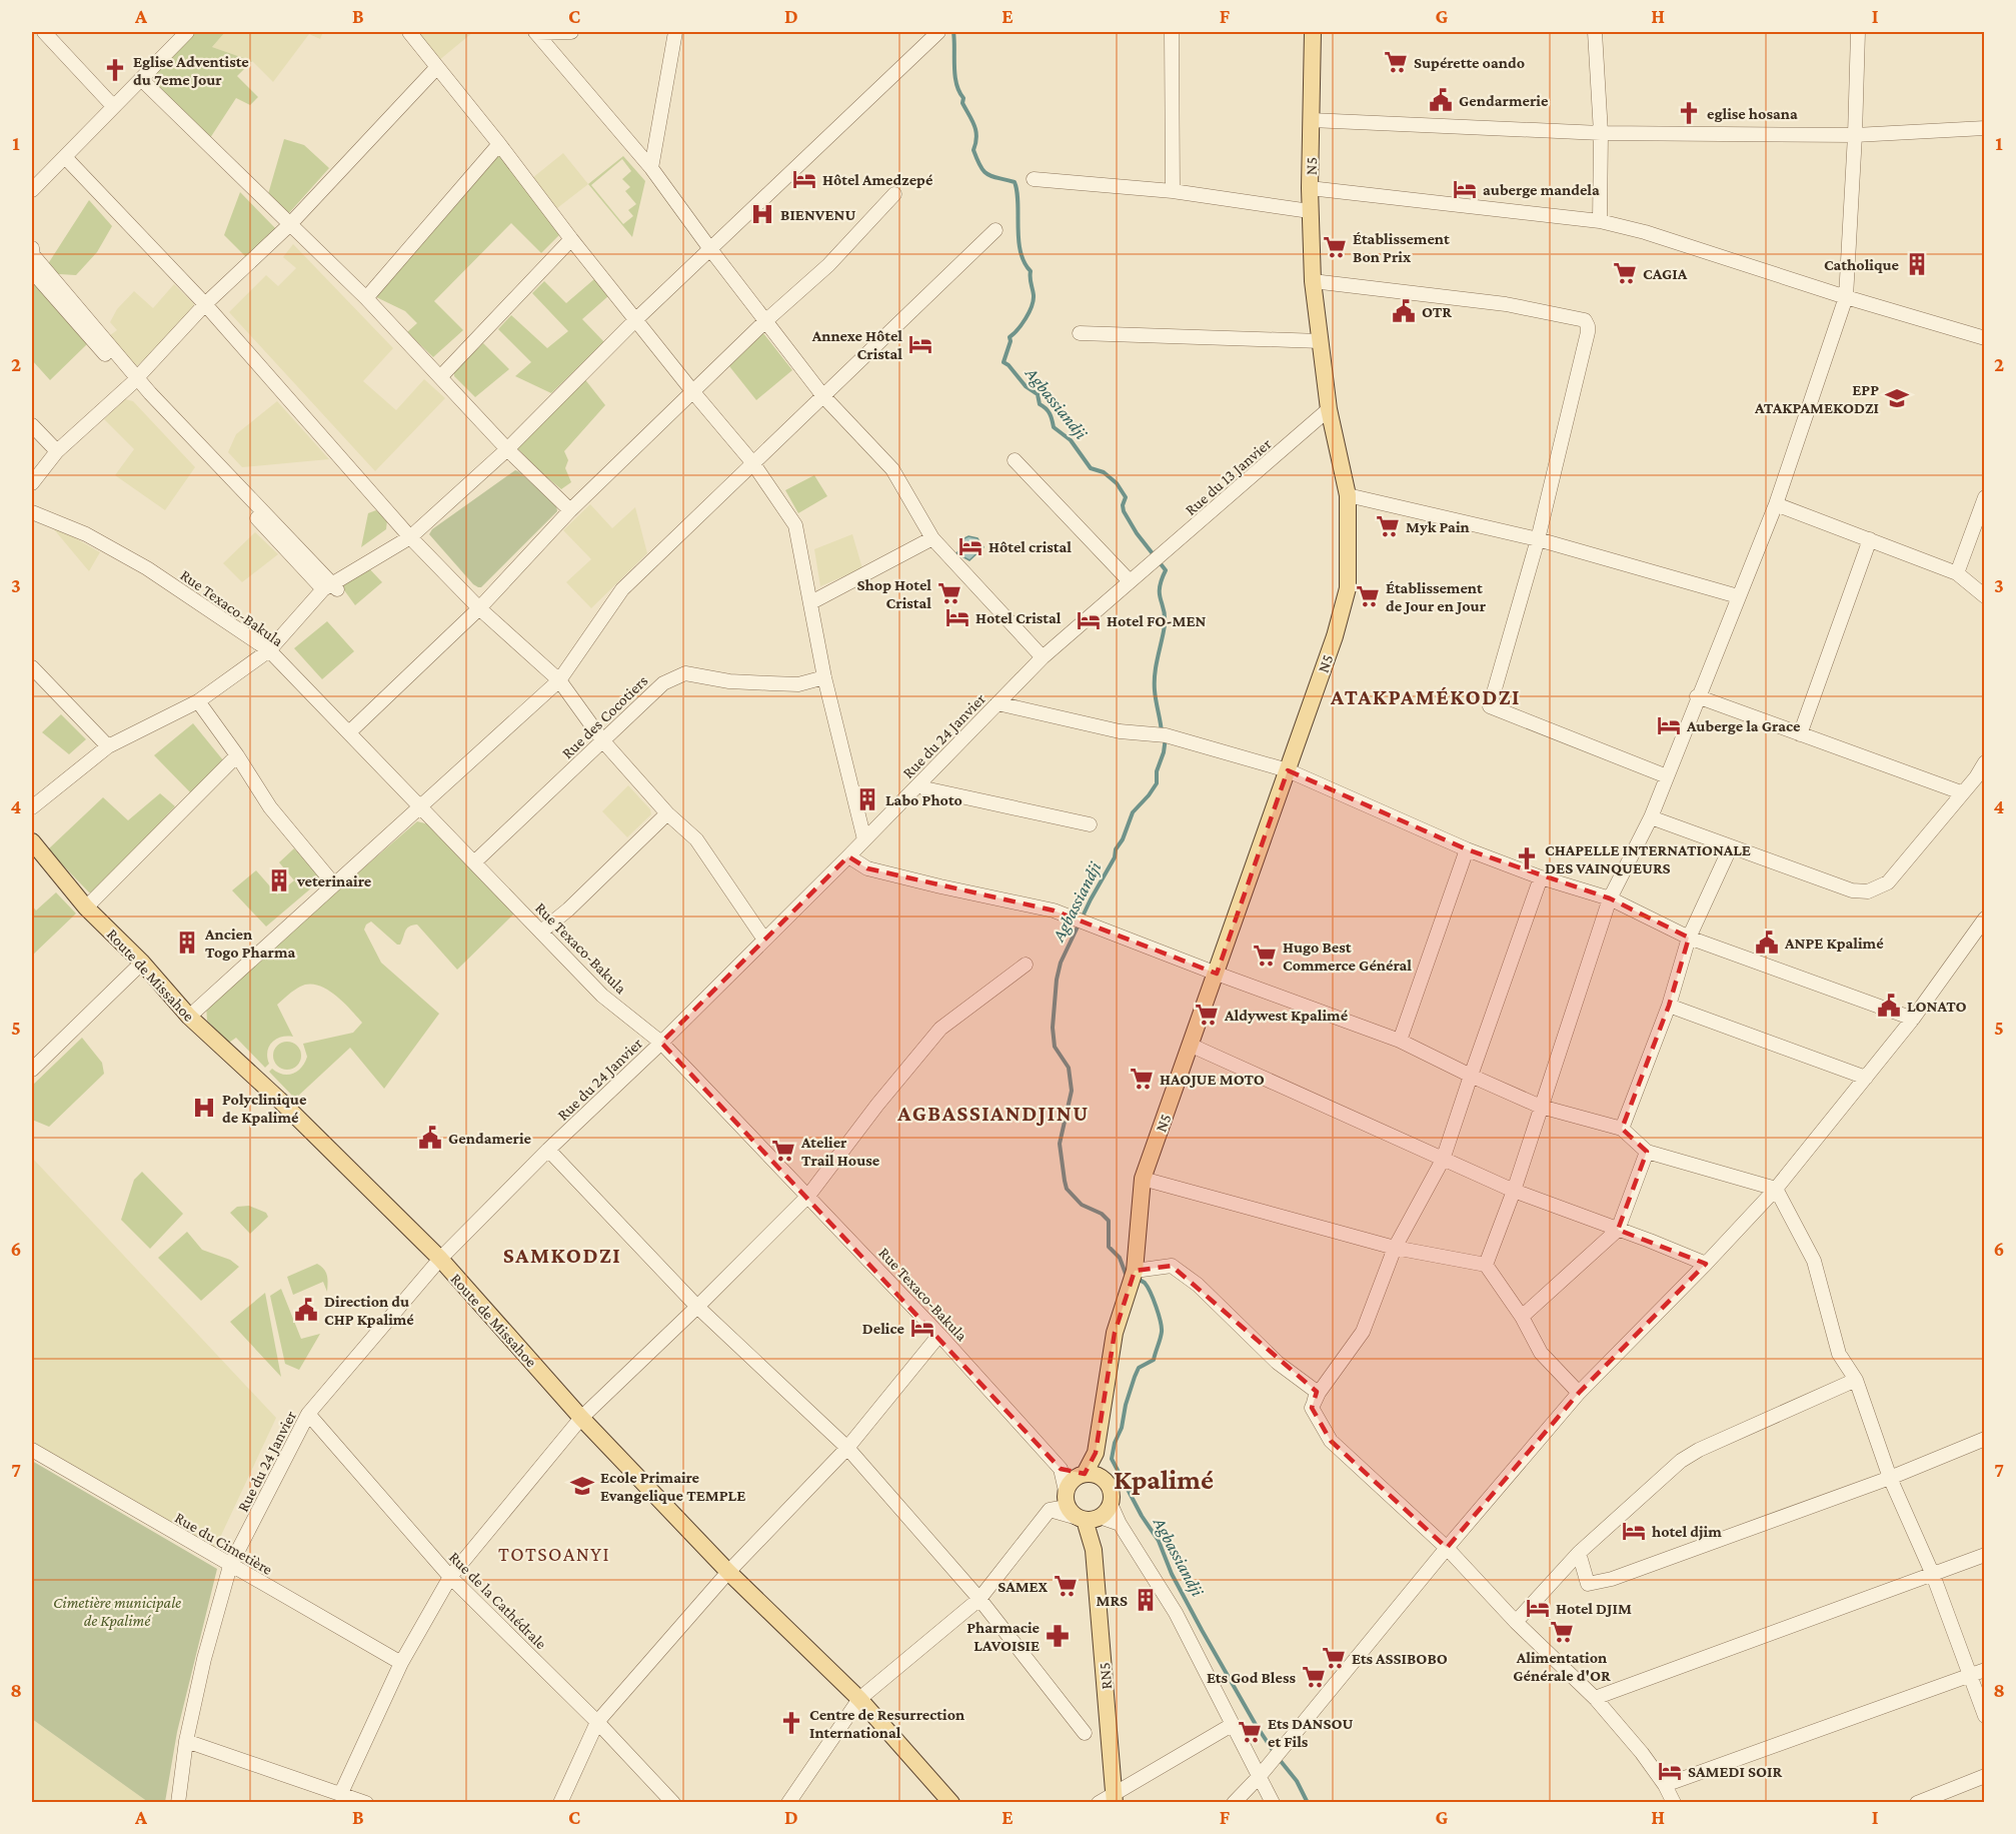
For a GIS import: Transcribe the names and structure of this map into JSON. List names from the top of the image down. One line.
{"streets":{"main road":["N5","Route de Missahoe","RN5"],"street":["Rue du 13 Janvier","Rue Texaco-Bakula","Rue des Cocotiers","Rue du 24 Janvier","Rue du Cimetière","Rue de la Cathédrale"]},"crossings":[["N5","Rue du 13 Janvier"],["N5","Rue Texaco-Bakula"],["N5","RN5"],["Rue du 13 Janvier","Rue du 24 Janvier"],["Rue Texaco-Bakula","Rue des Cocotiers"],["Rue Texaco-Bakula","Rue du 24 Janvier"],["Rue Texaco-Bakula","RN5"],["Rue du 24 Janvier","Route de Missahoe"],["Rue du 24 Janvier","Rue du Cimetière"],["Rue du 24 Janvier","Rue de la Cathédrale"]],"districts":["ATAKPAMÉKODZI","AGBASSIANDJINU","SAMKODZI","Kpalimé","TOTSOANYI"],"water":["Agbassiandji"],"parks":["Cimetière municipale de Kpalimé"],"places":{"supermarket":["Supérette oando","Établissement Bon Prix","CAGIA","Myk Pain","Shop Hotel Cristal","Établissement de Jour en Jour","Hugo Best Commerce Général","Aldywest Kpalimé","HAOJUE MOTO","Atelier Trail House","SAMEX","Alimentation Générale d'OR","Ets ASSIBOBO","Ets God Bless","Ets DANSOU et Fils"],"church":["Eglise Adventiste du 7eme Jour","eglise hosana","CHAPELLE INTERNATIONALE DES VAINQUEURS","Centre de Resurrection International"],"public building":["Gendarmerie","OTR","ANPE Kpalimé","LONATO","Gendamerie","Direction du CHP Kpalimé"],"hotel":["Hôtel Amedzepé","auberge mandela","Annexe Hôtel Cristal","Hôtel cristal","Hotel Cristal","Hotel FO-MEN","Auberge la Grace","Delice","hotel djim","Hotel DJIM","SAMEDI SOIR"],"hospital":["BIENVENU","Polyclinique de Kpalimé"],"building":["Catholique","Labo Photo","veterinaire","Ancien Togo Pharma","MRS"],"school or university":["EPP ATAKPAMEKODZI","Ecole Primaire Evangelique TEMPLE"],"pharmacy":["Pharmacie LAVOISIE"]},"grid":{"columns":["A","B","C","D","E","F","G","H","I"],"rows":["1","2","3","4","5","6","7","8"]}}
